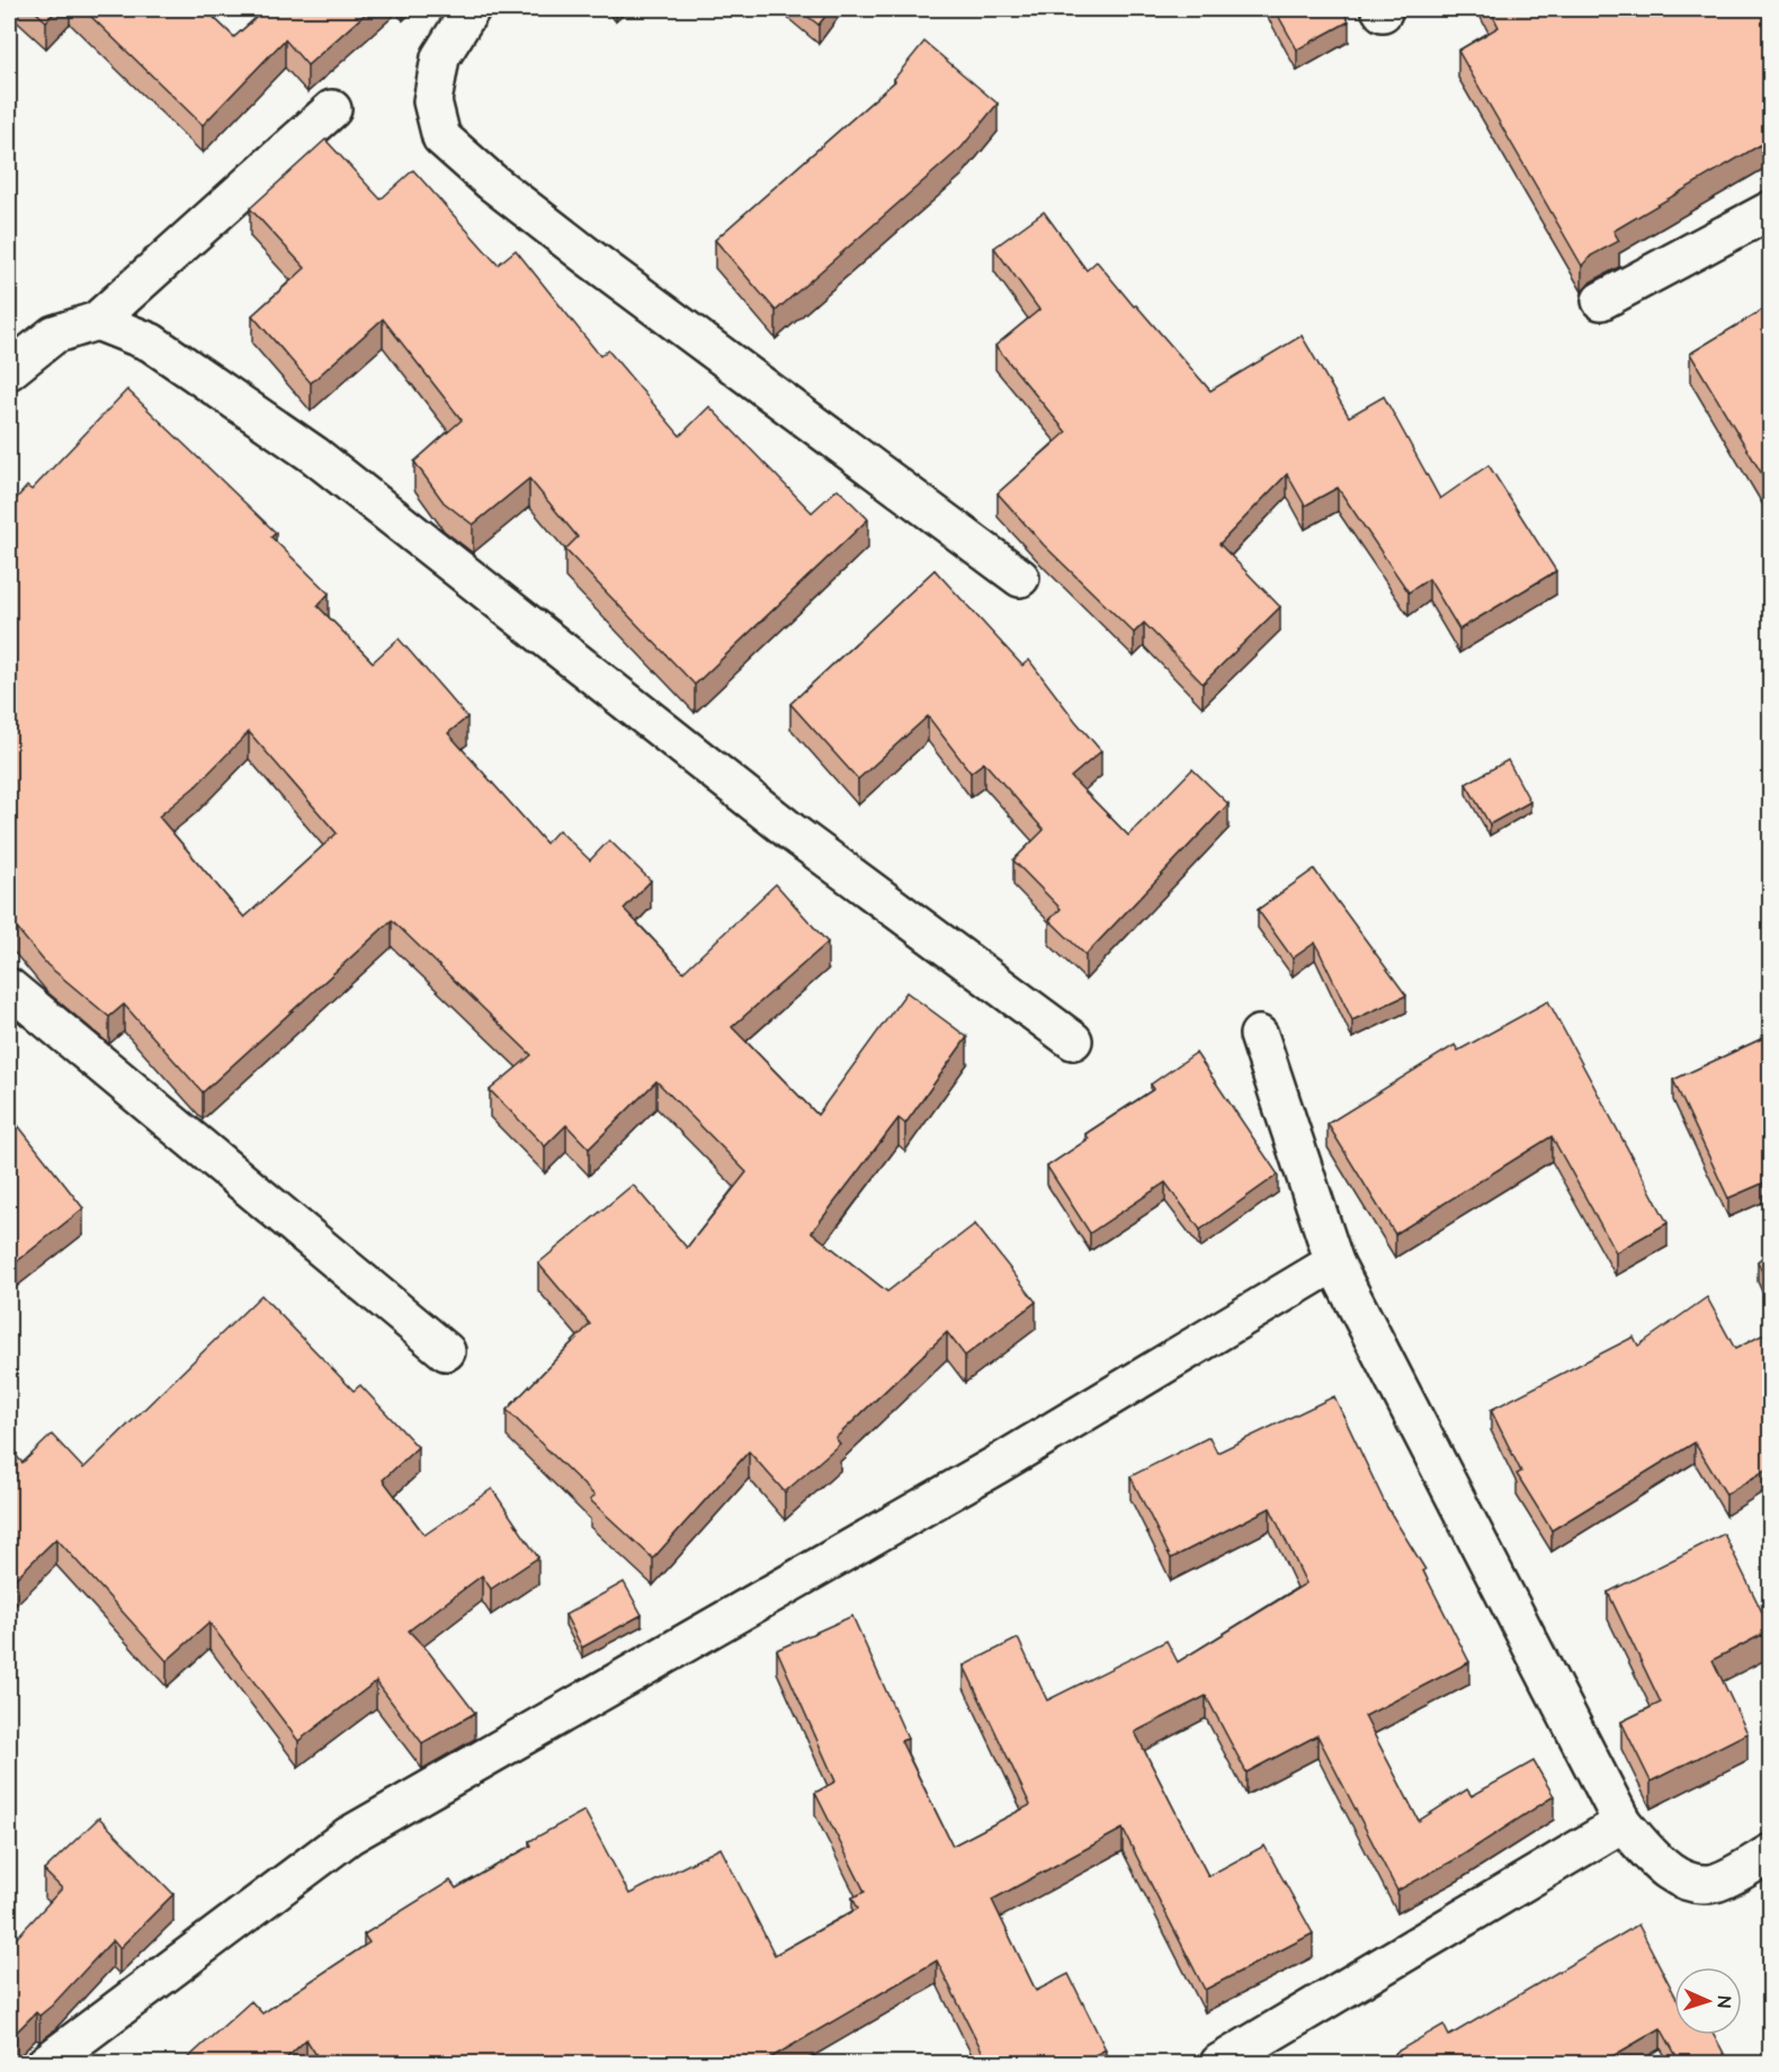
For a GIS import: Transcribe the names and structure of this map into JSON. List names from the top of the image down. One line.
{"north":"right"}
